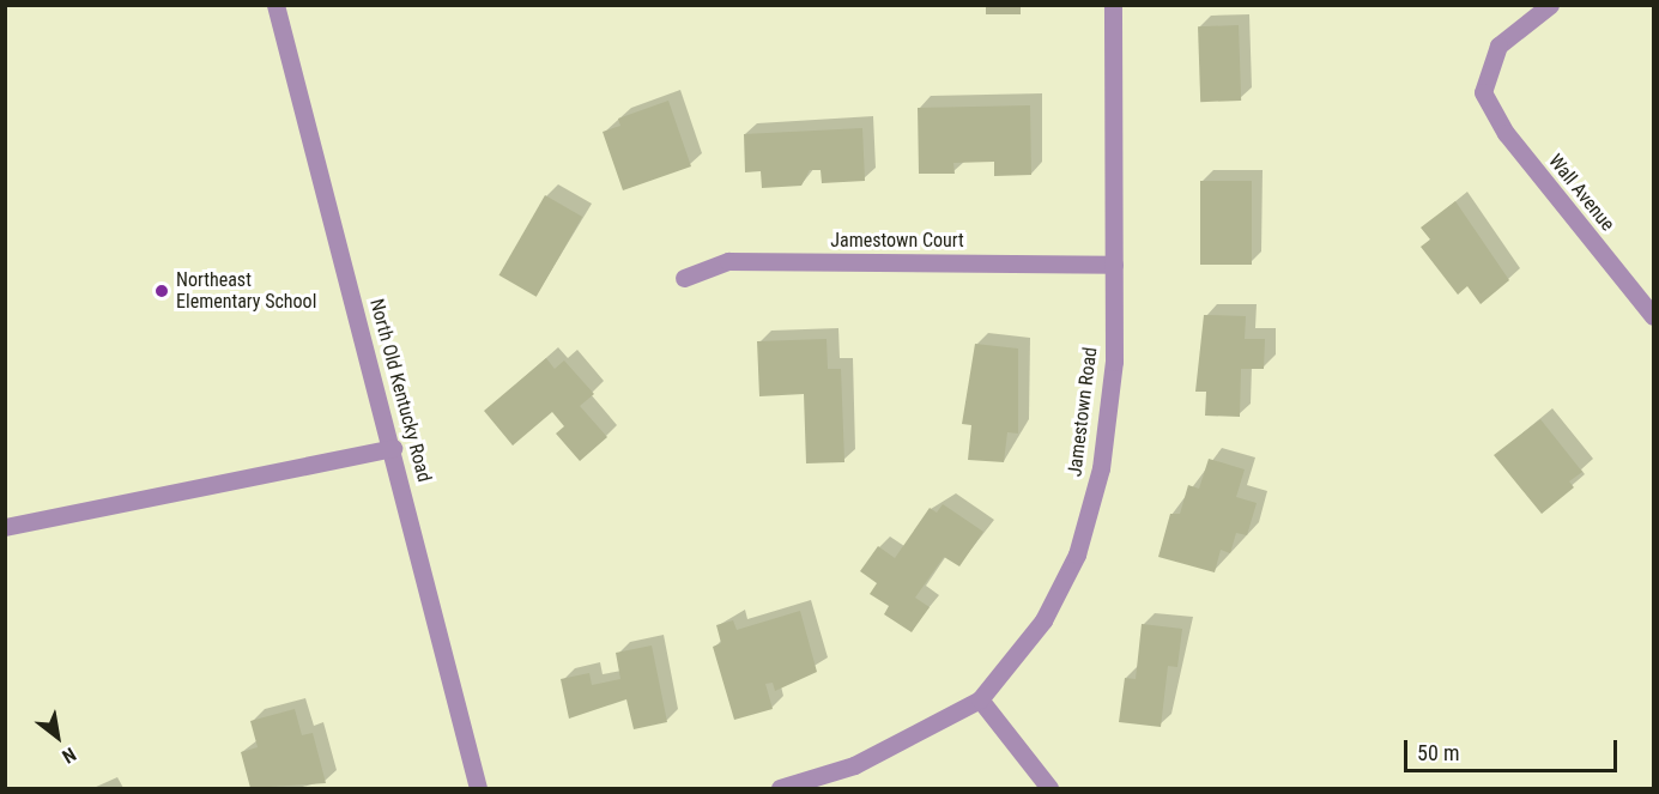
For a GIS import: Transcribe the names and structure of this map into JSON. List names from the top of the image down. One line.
{"streets":{"street":["Wall Avenue","Jamestown Court","North Old Kentucky Road","Jamestown Road"]},"crossings":[["Jamestown Court","Jamestown Road"]],"places":["Northeast Elementary School"],"scale_bar":"50 m","north":"bottom right"}
